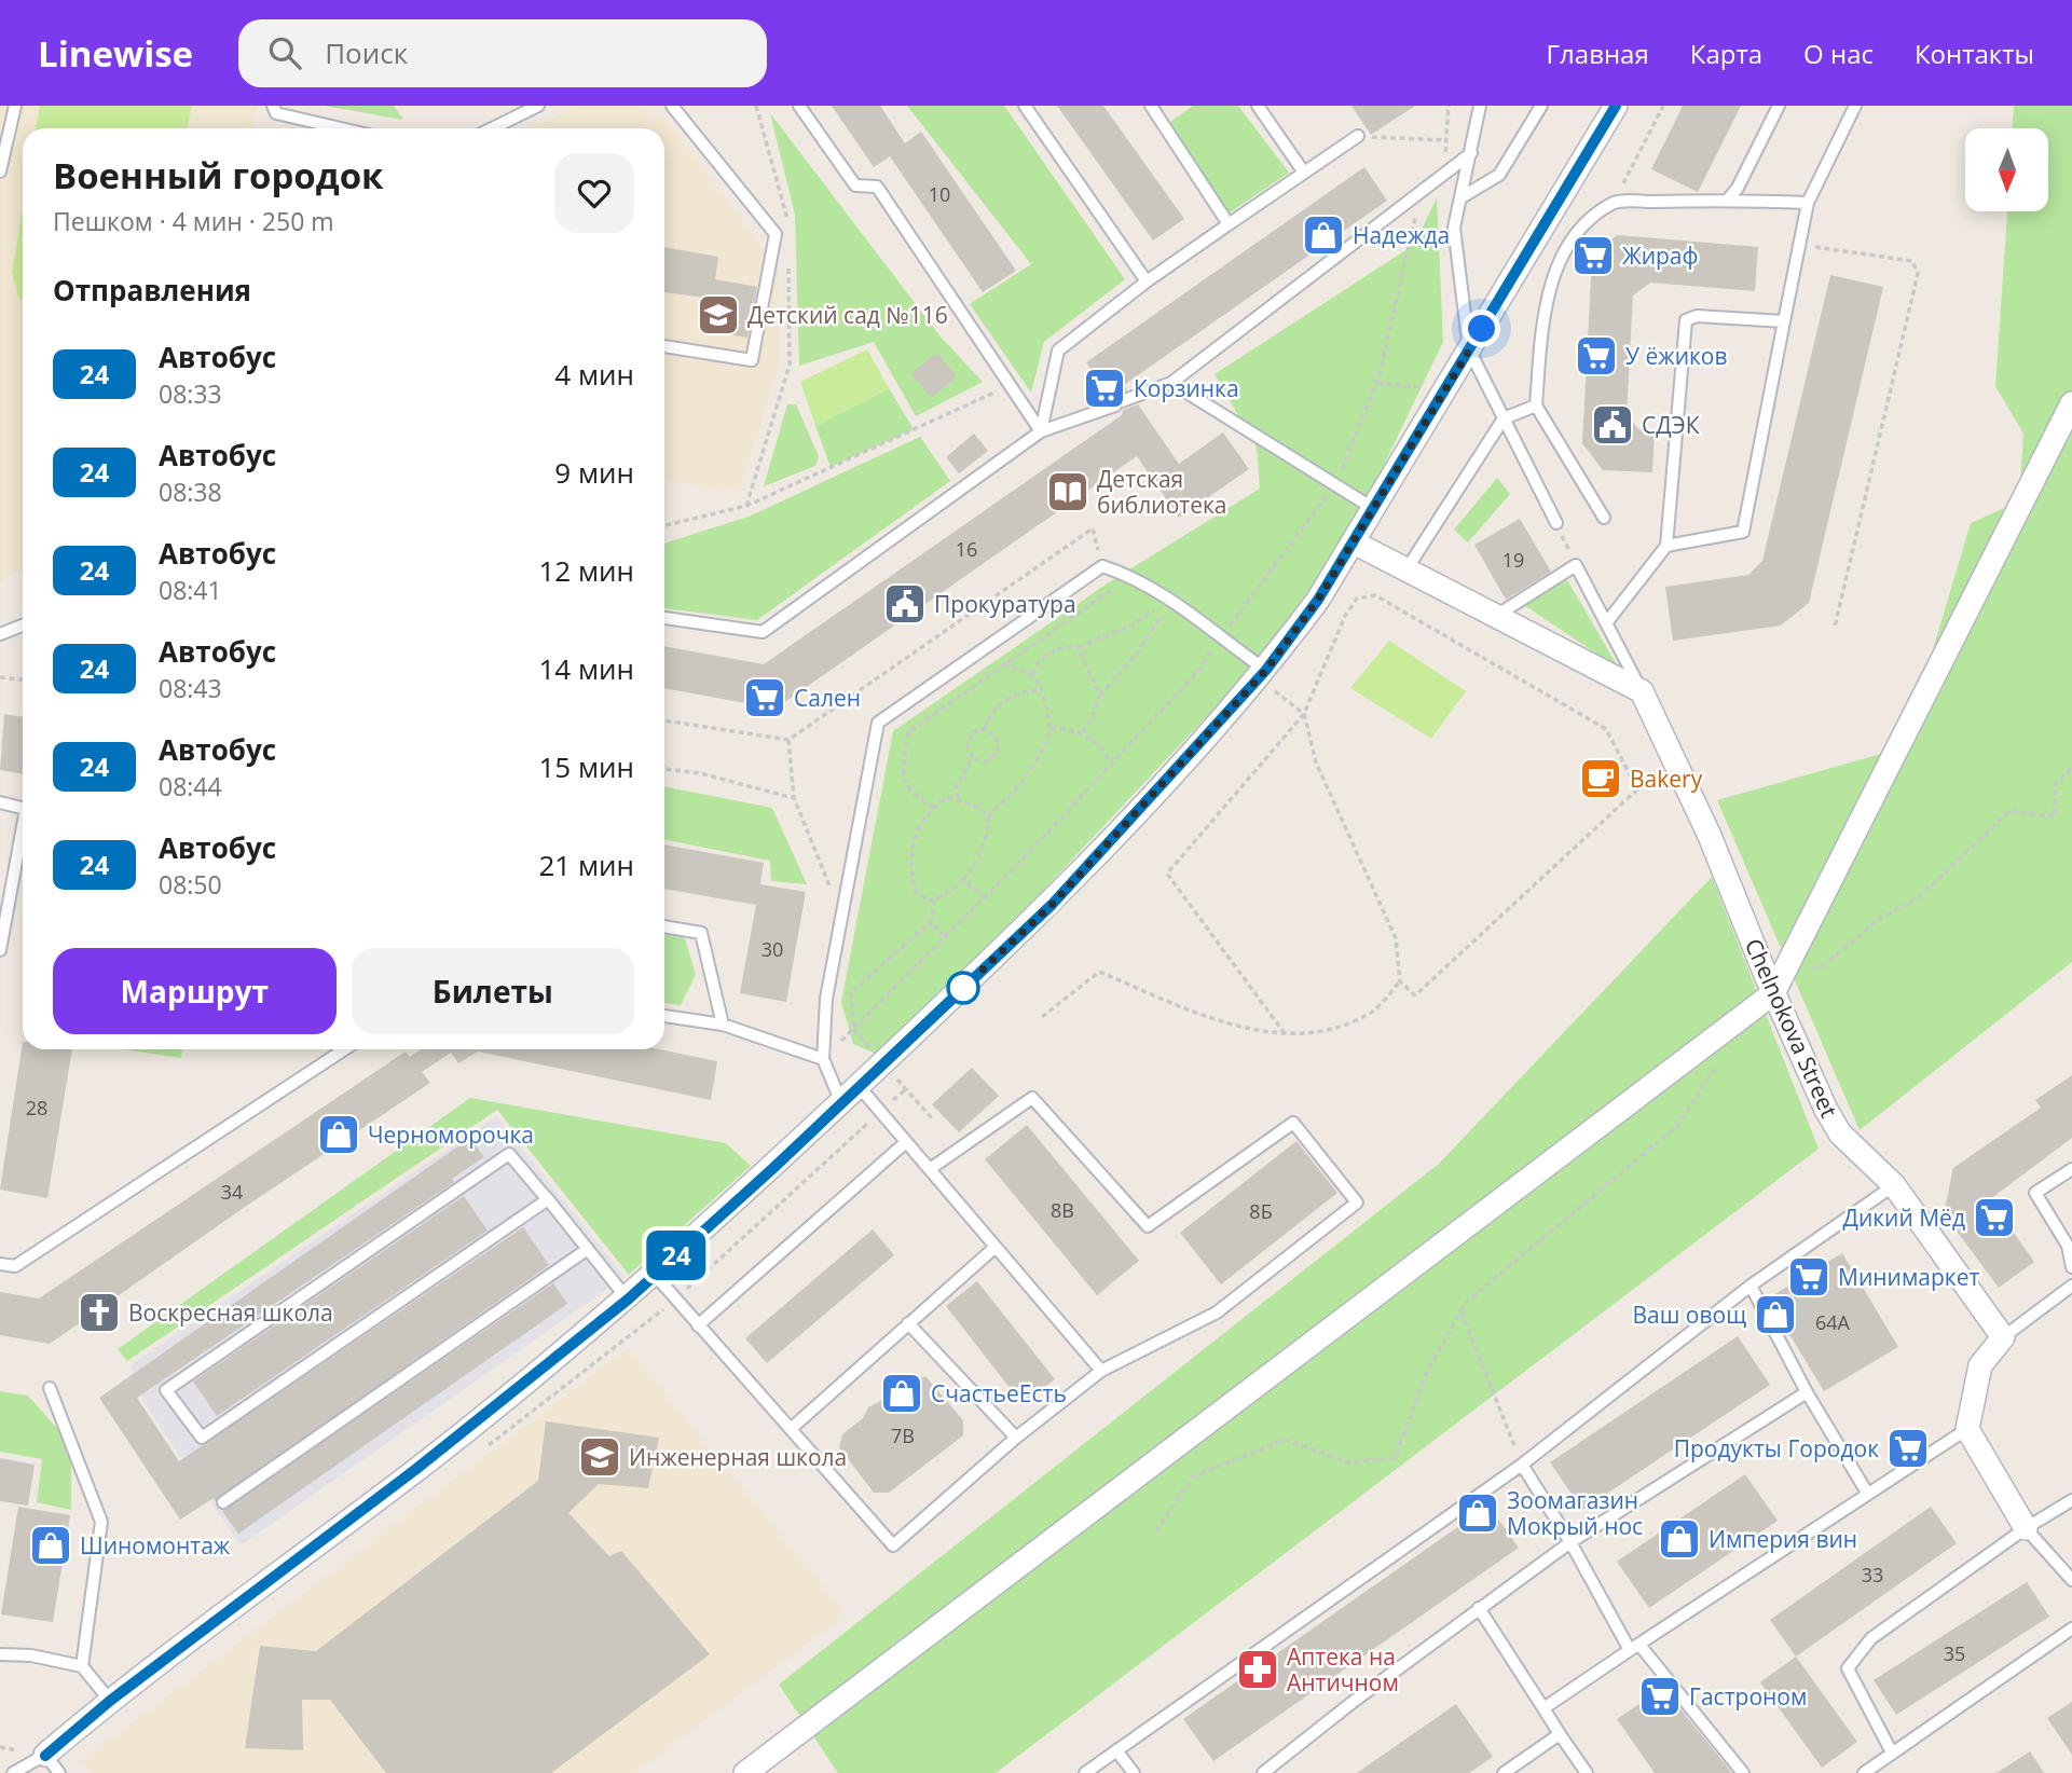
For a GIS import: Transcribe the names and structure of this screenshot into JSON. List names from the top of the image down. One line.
{"streets":{"street":["Chelnokova Street"]},"places":{"shop":["Надежда","Черноморочка","Ваш овощ","СчастьеЕсть","Зоомагазин Мокрый нос","Империя вин","Шиномонтаж"],"supermarket":["Жираф","У ёжиков","Корзинка","Сален","Дикий Мёд","Минимаркет","Продукты Городок","Гастроном"],"school or university":["Детский сад №116","Инженерная школа"],"public building":["СДЭК","Прокуратура"],"library":["Детская библиотека"],"cafe":["Bakery"],"church":["Воскресная школа"],"pharmacy":["Аптека на Античном"]},"lines":["bus line 24"],"house_numbers":["10","16","19","30","28","34","8В","8Б","64А","7В","33","35"],"north":"bottom","page":{"header":"Linewise","search":"Поиск","nav":["Главная","Карта","О нас","Контакты"],"on_map":"24","heading":[["Военный городок","Пешком · 4 мин · 250 m"],"Отправления"],"list":[{"mark":"24","name":"Автобус","note":"08:33","value":"4 мин"},{"mark":"24","name":"Автобус","note":"08:38","value":"9 мин"},{"mark":"24","name":"Автобус","note":"08:41","value":"12 мин"},{"mark":"24","name":"Автобус","note":"08:43","value":"14 мин"},{"mark":"24","name":"Автобус","note":"08:44","value":"15 мин"},{"mark":"24","name":"Автобус","note":"08:50","value":"21 мин"}],"buttons":["Маршрут","Билеты"]}}
